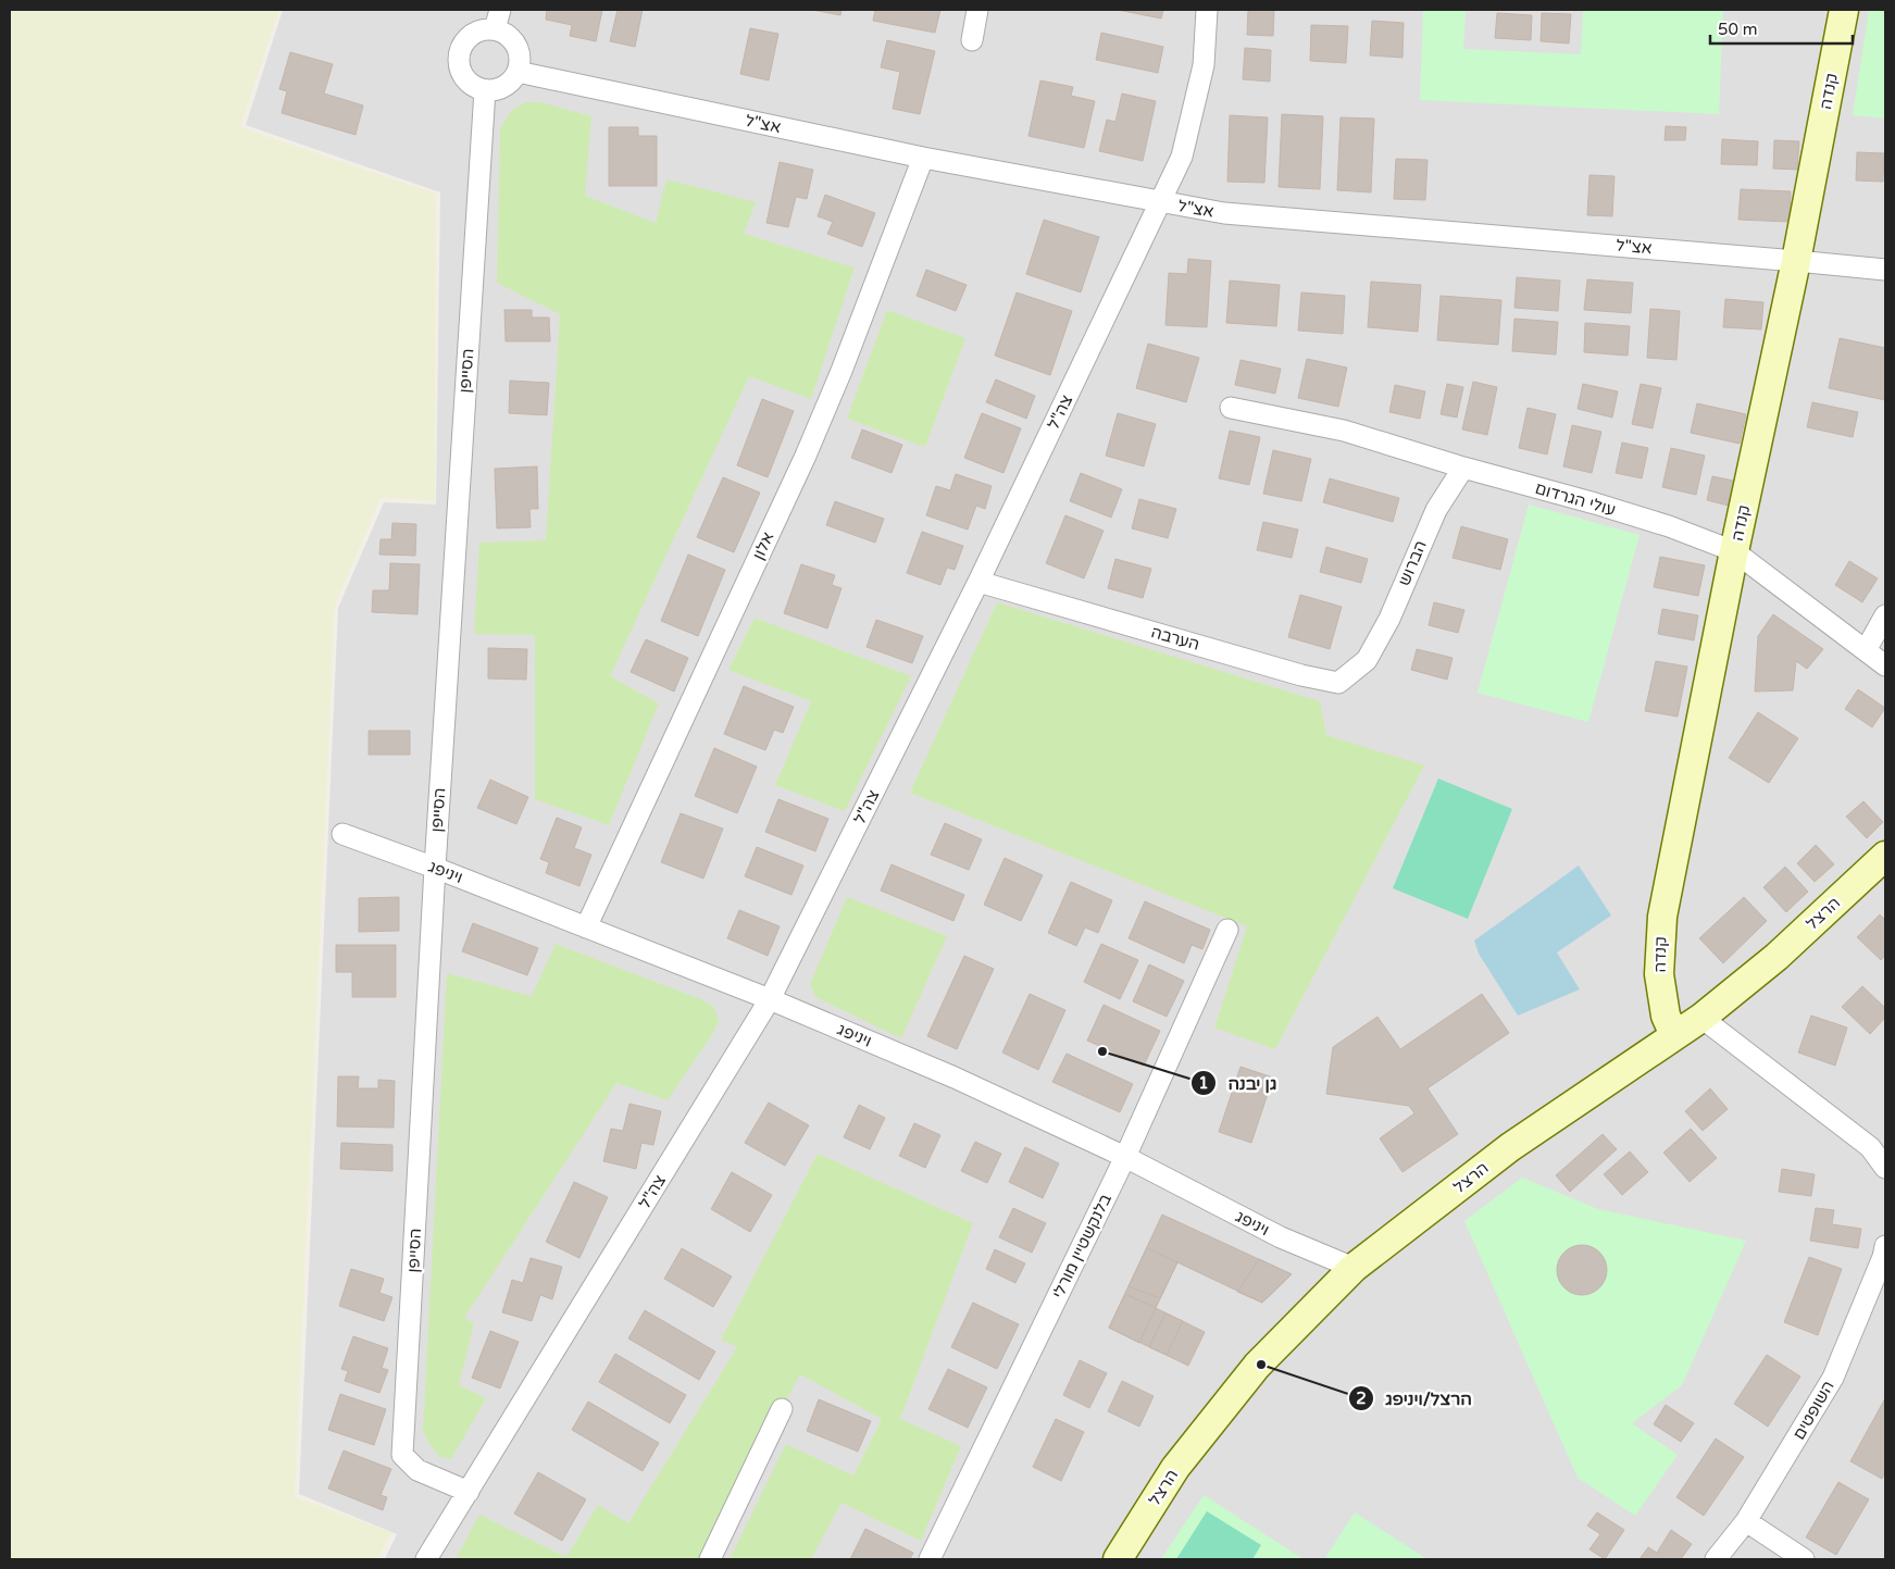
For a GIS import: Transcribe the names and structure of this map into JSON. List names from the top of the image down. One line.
{"streets":{"street":["קנדה","אצ\"ל","הסייפן","צה\"ל","עולי הגרדום","אלון","הברוש","הערבה","ויניפג","הרצל","בלנקשטיין מורלי","השופטים"]},"crossings":[["קנדה","אצ\"ל"],["קנדה","עולי הגרדום"],["קנדה","הרצל"],["אצ\"ל","הסייפן"],["אצ\"ל","צה\"ל"],["אצ\"ל","אלון"],["הסייפן","צה\"ל"],["הסייפן","ויניפג"],["צה\"ל","הערבה"],["צה\"ל","ויניפג"],["עולי הגרדום","הברוש"],["אלון","ויניפג"],["הברוש","הערבה"],["ויניפג","הרצל"],["ויניפג","בלנקשטיין מורלי"]],"places":["גן יבנה","הרצל/ויניפג"],"scale_bar":"50 m"}
